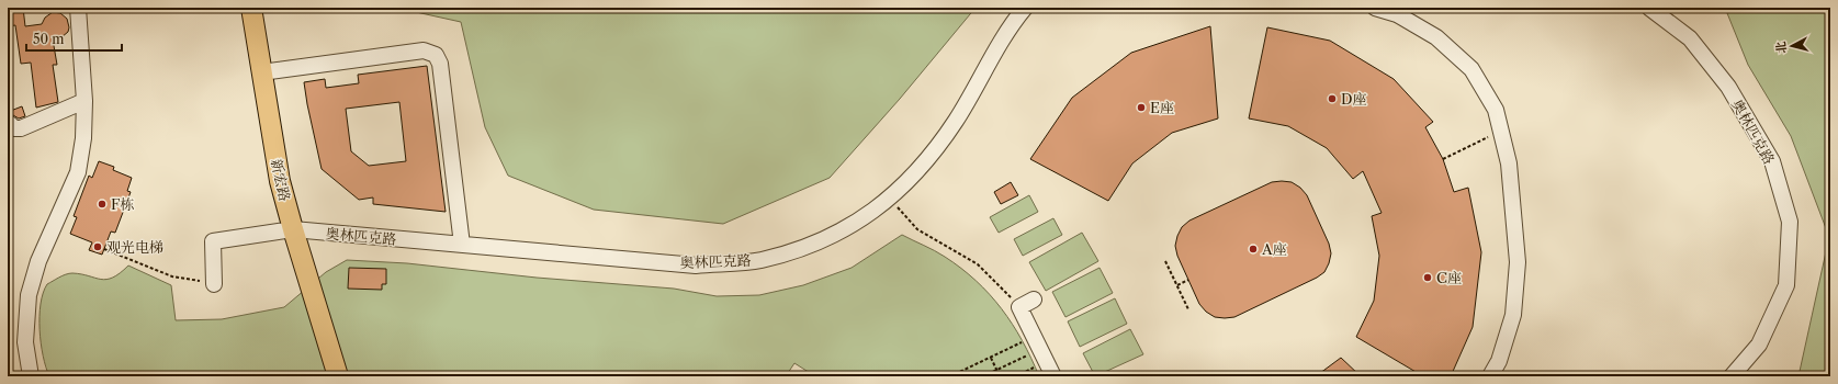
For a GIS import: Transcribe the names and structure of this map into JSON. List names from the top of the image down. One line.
{"streets":{"main road":["新宏路"],"street":["奥林匹克路"]},"crossings":[["奥林匹克路","新宏路"]],"places":["D座","E座","F栋","观光电梯","A座","C座"],"scale_bar":"50 m","north":"left"}
